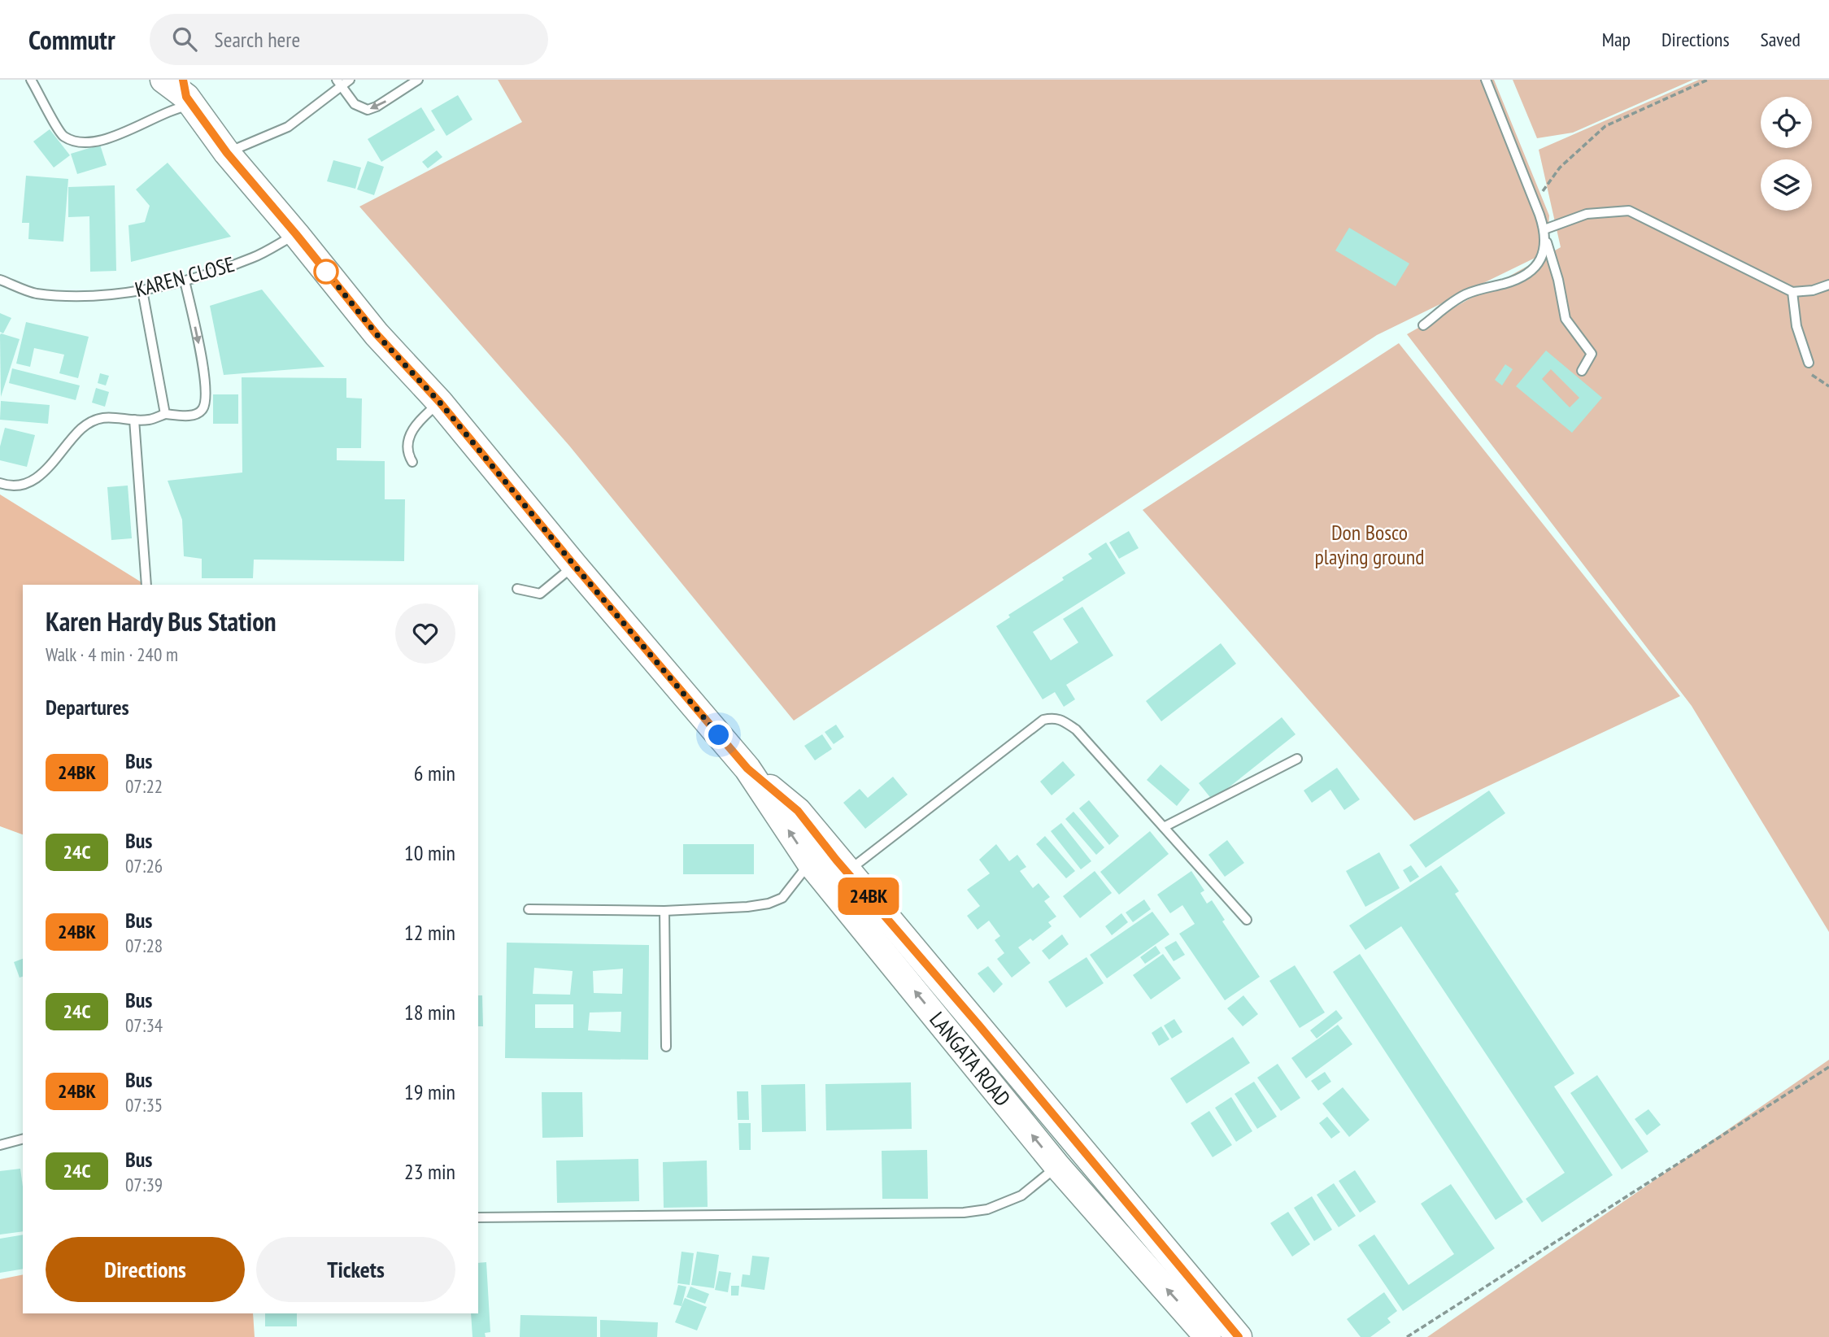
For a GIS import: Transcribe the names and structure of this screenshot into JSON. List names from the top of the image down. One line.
{"streets":{"main road":["LANGATA ROAD"],"lane":["KAREN CLOSE"]},"crossings":[["KAREN CLOSE","LANGATA ROAD"]],"parks":["Don Bosco playing ground"],"lines":["bus line 24BK"],"page":{"header":"Commutr","search":"Search here","nav":["Map","Directions","Saved"],"on_map":"24BK","heading":[["Karen Hardy Bus Station","Walk · 4 min · 240 m"],"Departures"],"list":[{"mark":"24BK","name":"Bus","note":"07:22","value":"6 min"},{"mark":"24C","name":"Bus","note":"07:26","value":"10 min"},{"mark":"24BK","name":"Bus","note":"07:28","value":"12 min"},{"mark":"24C","name":"Bus","note":"07:34","value":"18 min"},{"mark":"24BK","name":"Bus","note":"07:35","value":"19 min"},{"mark":"24C","name":"Bus","note":"07:39","value":"23 min"}],"buttons":["Directions","Tickets"]}}
